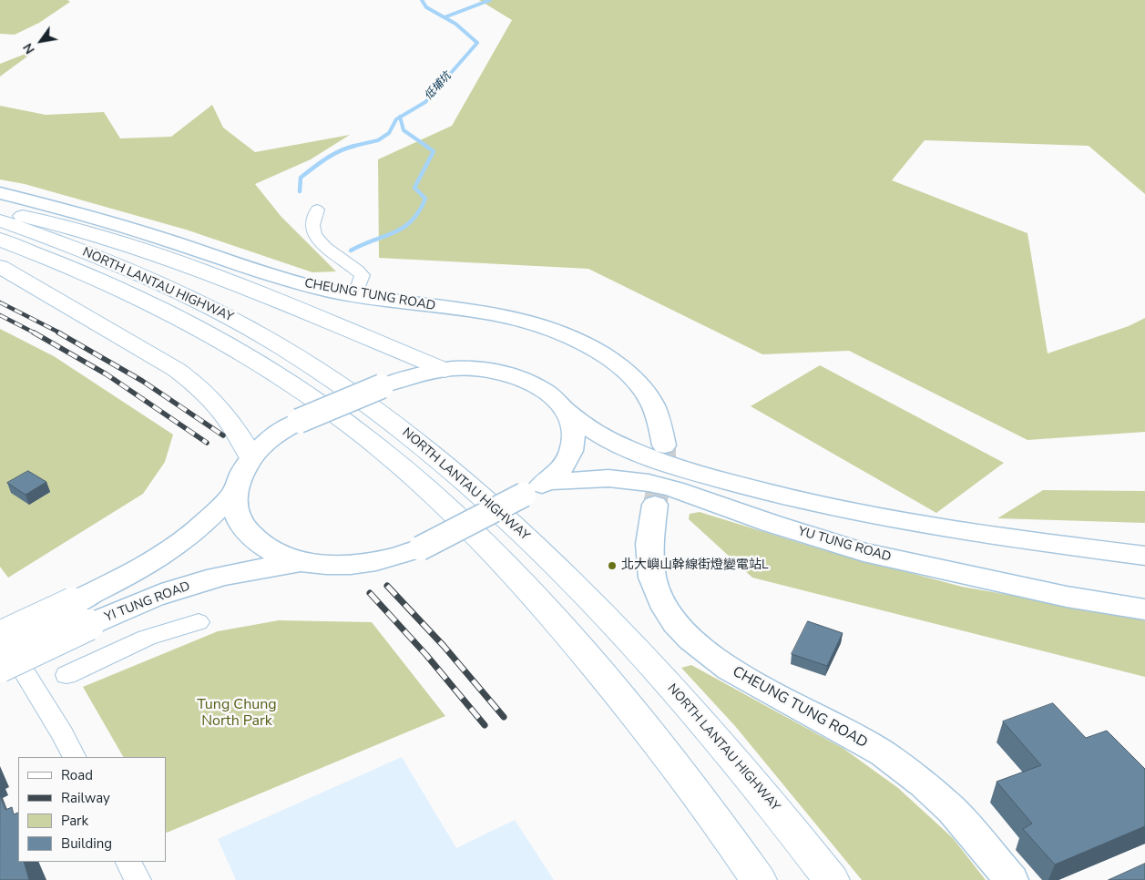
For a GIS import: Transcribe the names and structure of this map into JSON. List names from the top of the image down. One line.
{"streets":{"highway":["NORTH LANTAU HIGHWAY"],"main road":["CHEUNG TUNG ROAD","YU TUNG ROAD","YI TUNG ROAD"]},"water":["低埔坑"],"parks":["Tung Chung North Park"],"places":["北大嶼山幹線街燈變電站L"],"legend":["Road","Railway","Park","Building"],"north":"bottom left"}
